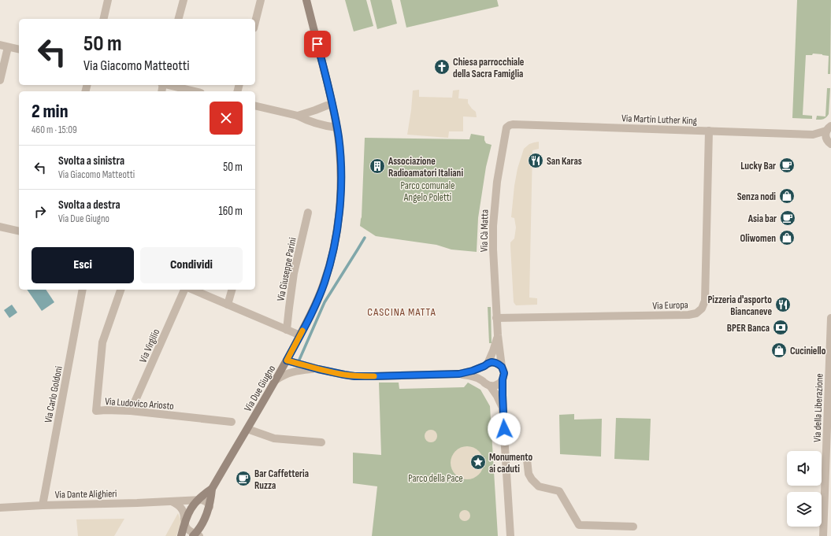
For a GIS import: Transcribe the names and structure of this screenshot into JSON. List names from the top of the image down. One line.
{"streets":{"main road":["Via Due Giugno"],"street":["Via Martin Luther King","Via Cà Matta","Via Giuseppe Parini","Via Europa","Via Virgilio","Via Carlo Goldoni","Via Ludovico Ariosto","Via della Liberazione","Via Dante Alighieri"]},"crossings":[["Via Martin Luther King","Via Cà Matta"],["Via Martin Luther King","Via Europa"],["Via Cà Matta","Via Europa"],["Via Virgilio","Via Ludovico Ariosto"],["Via Carlo Goldoni","Via Dante Alighieri"]],"districts":["CASCINA MATTA"],"parks":["Parco comunale Angelo Poletti","Parco della Pace"],"places":{"church":["Chiesa parrocchiale della Sacra Famiglia"],"restaurant":["San Karas","Pizzeria d'asporto Biancaneve"],"cafe":["Lucky Bar","Asia bar","Bar Caffetteria Ruzza"],"building":["Associazione Radioamatori Italiani"],"shop":["Senza nodi","Oliwomen","Cuciniello"],"bank":["BPER Banca"],"place":["Monumento ai caduti"]},"page":{"turn":["50 m","Via Giacomo Matteotti"],"heading":["2 min","460 m · 15:09"],"list":[{"name":"Svolta a sinistra","note":"Via Giacomo Matteotti","value":"50 m"},{"name":"Svolta a destra","note":"Via Due Giugno","value":"160 m"}],"buttons":["Esci","Condividi"]}}
